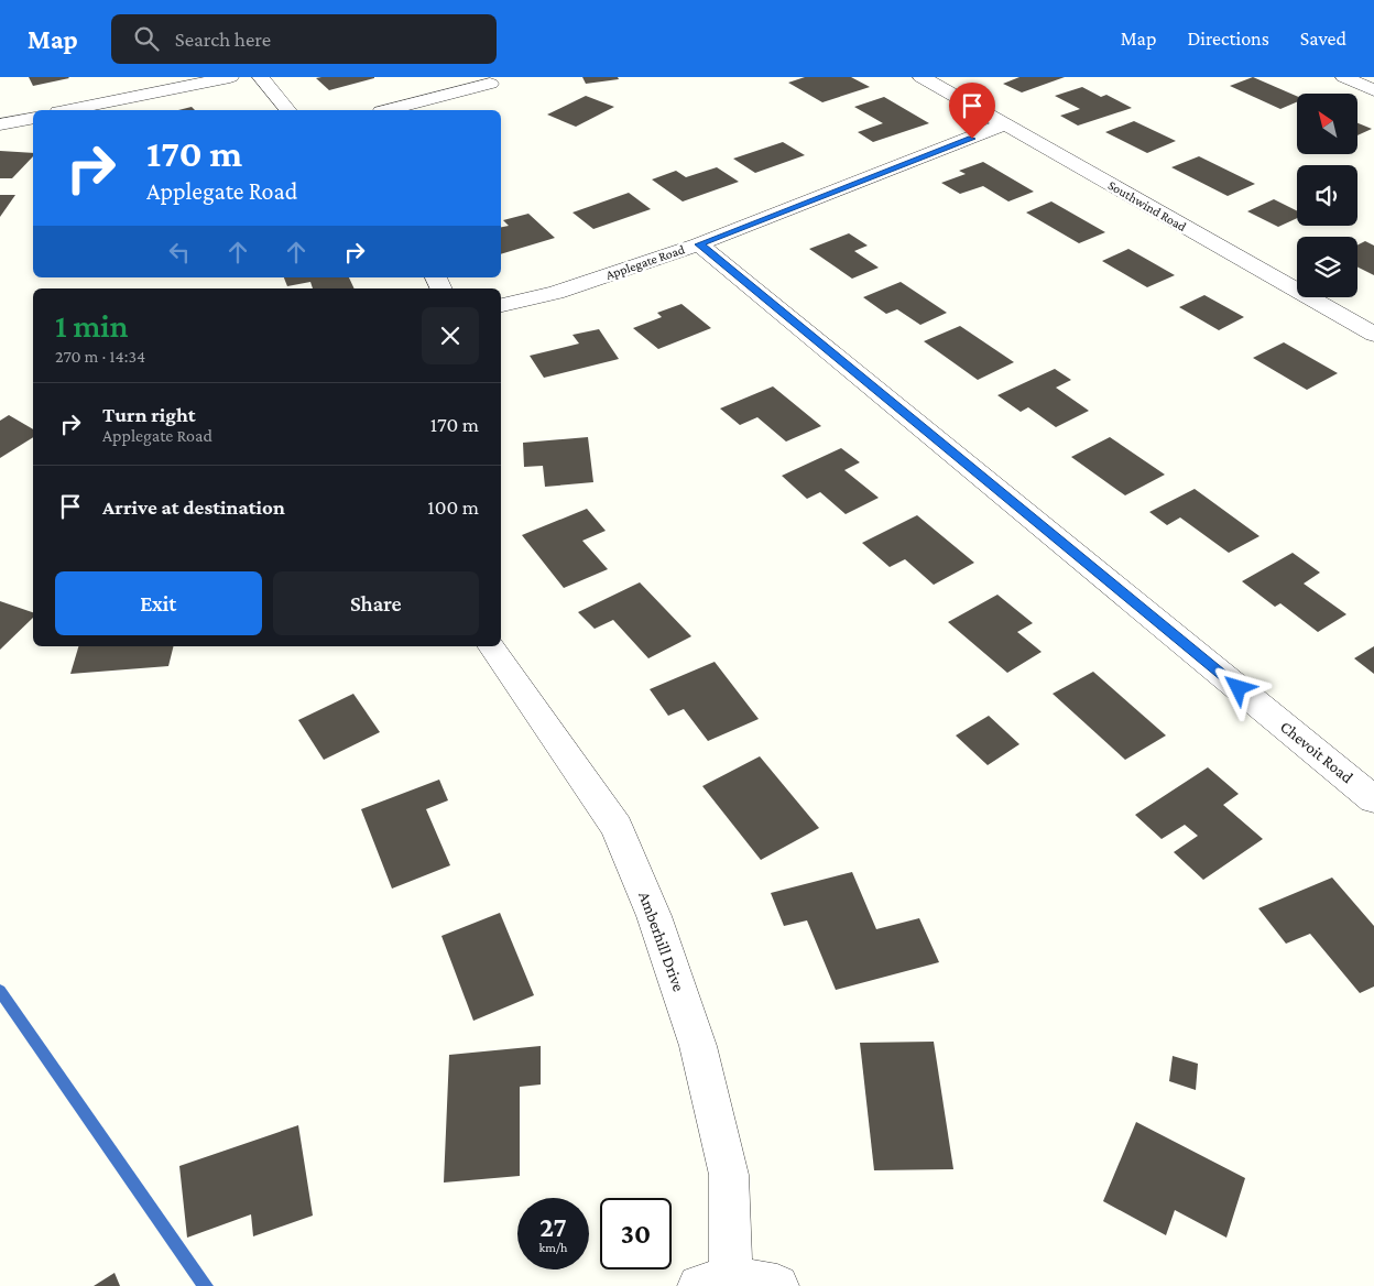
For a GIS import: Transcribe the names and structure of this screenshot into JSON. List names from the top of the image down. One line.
{"streets":{"street":["Southwind Road","Applegate Road","Chevoit Road","Amberhill Drive"]},"crossings":[["Southwind Road","Applegate Road"],["Applegate Road","Chevoit Road"]],"north":"top left","page":{"header":"Map","search":"Search here","nav":["Map","Directions","Saved"],"turn":["170 m","Applegate Road"],"heading":["1 min","270 m · 14:34"],"list":[{"name":"Turn right","note":"Applegate Road","value":"170 m"},{"name":"Arrive at destination","value":"100 m"}],"buttons":["Exit","Share"],"speed":"27 km/h","limit":"30"}}
